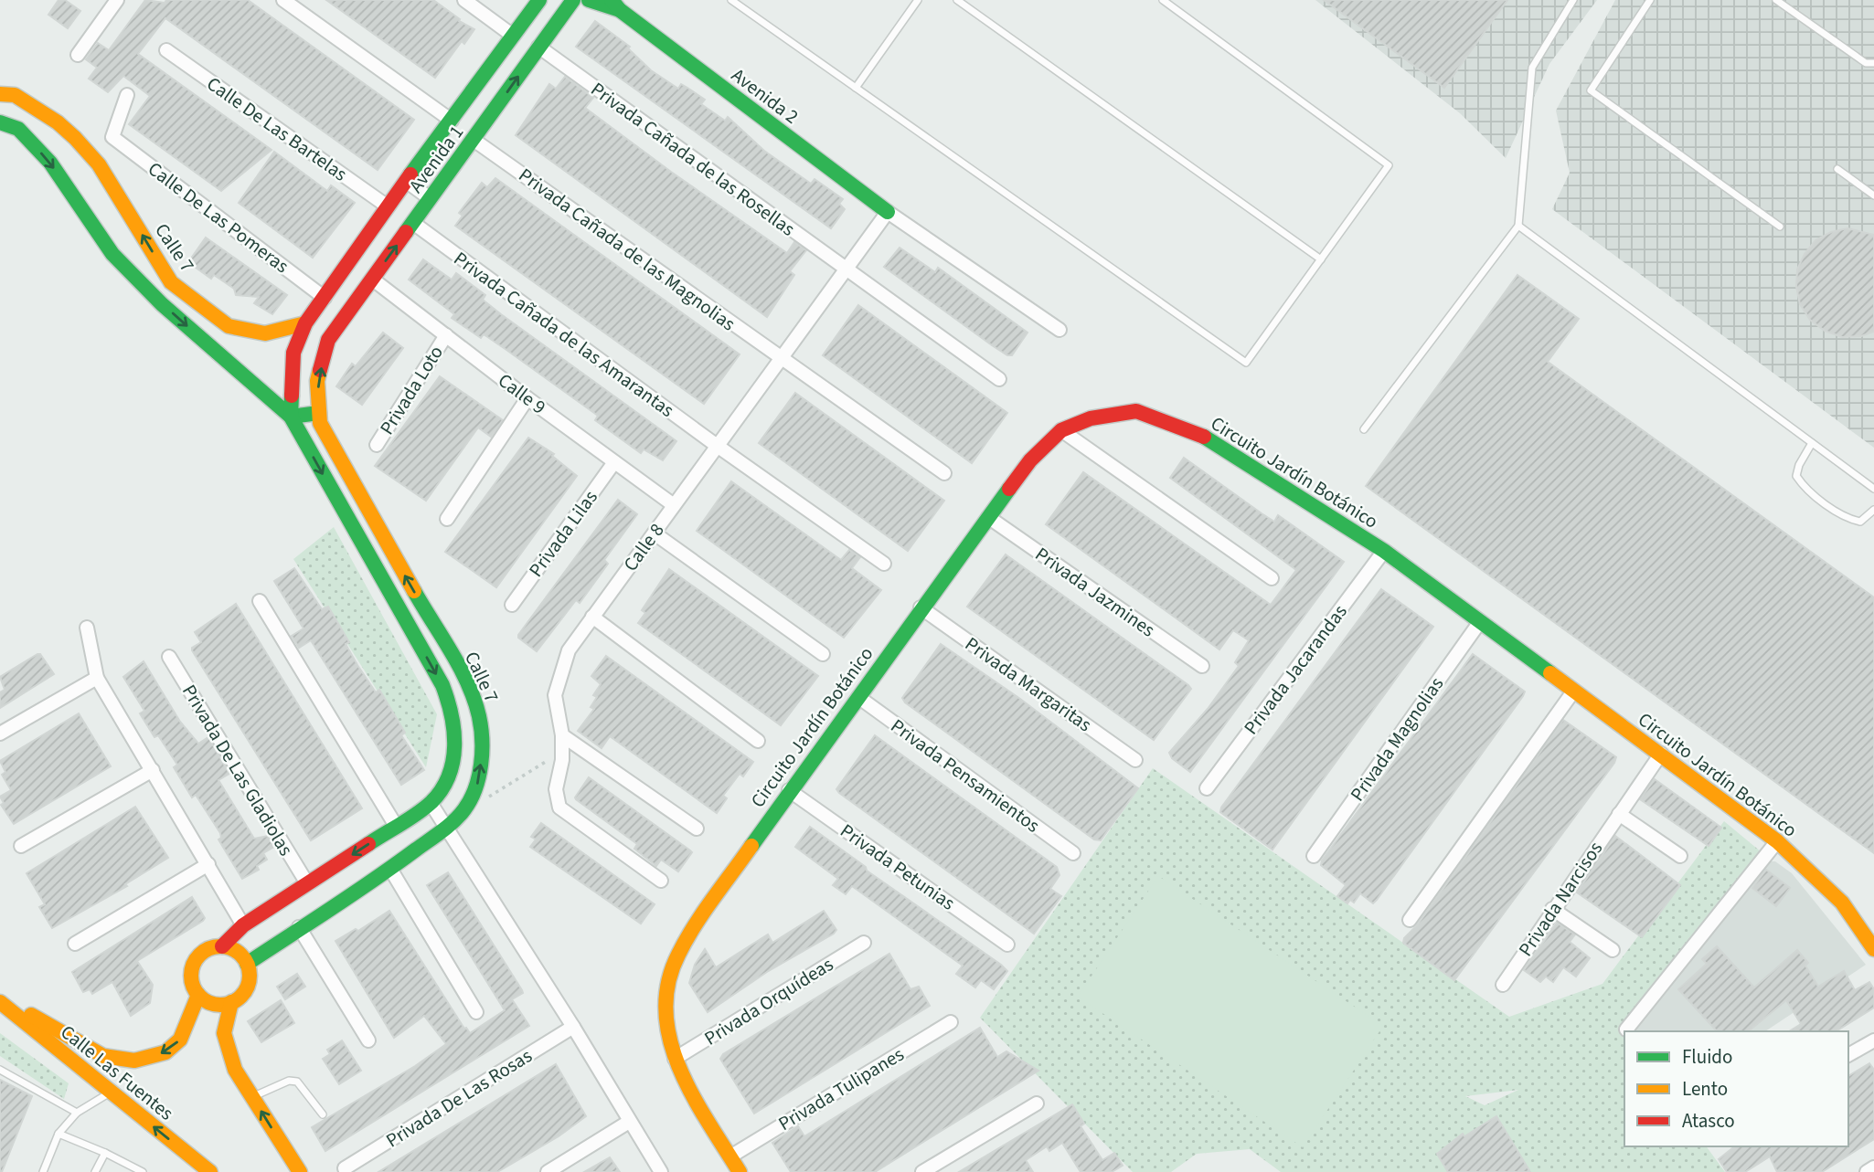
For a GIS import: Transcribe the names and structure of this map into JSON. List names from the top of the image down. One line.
{"streets":{"main road":["Avenida 2","Avenida 1","Calle 7","Circuito Jardín Botánico","Calle Las Fuentes"],"street":["Calle De Las Bartelas","Privada Cañada de las Rosellas","Calle De Las Pomeras","Privada Cañada de las Magnolias","Privada Cañada de las Amarantas","Privada Loto","Calle 9","Privada Lilas","Calle 8","Privada Jazmines","Privada Jacarandas","Privada Margaritas","Privada Magnolias","Privada De Las Gladiolas","Privada Pensamientos","Privada Petunias","Privada Narcisos","Privada Orquídeas","Privada Tulipanes","Privada De Las Rosas"]},"crossings":[["Avenida 2","Calle 8"],["Calle De Las Bartelas","Avenida 1"],["Avenida 1","Privada Cañada de las Rosellas"],["Avenida 1","Calle De Las Pomeras"],["Avenida 1","Calle 7"],["Avenida 1","Privada Cañada de las Magnolias"],["Avenida 1","Privada Cañada de las Amarantas"],["Avenida 1","Calle 9"],["Privada Cañada de las Rosellas","Calle 8"],["Privada Cañada de las Magnolias","Calle 8"],["Privada Cañada de las Amarantas","Calle 8"],["Privada Loto","Calle 9"],["Calle 9","Privada Lilas"],["Calle 9","Calle 8"],["Circuito Jardín Botánico","Privada Jazmines"],["Circuito Jardín Botánico","Privada Jacarandas"],["Circuito Jardín Botánico","Privada Margaritas"],["Circuito Jardín Botánico","Privada Magnolias"],["Circuito Jardín Botánico","Privada Pensamientos"],["Circuito Jardín Botánico","Privada Petunias"],["Circuito Jardín Botánico","Privada Narcisos"],["Circuito Jardín Botánico","Privada Orquídeas"],["Circuito Jardín Botánico","Privada Tulipanes"]],"one_way":["Calle Las Fuentes"],"legend":["Fluido","Lento","Atasco"]}
